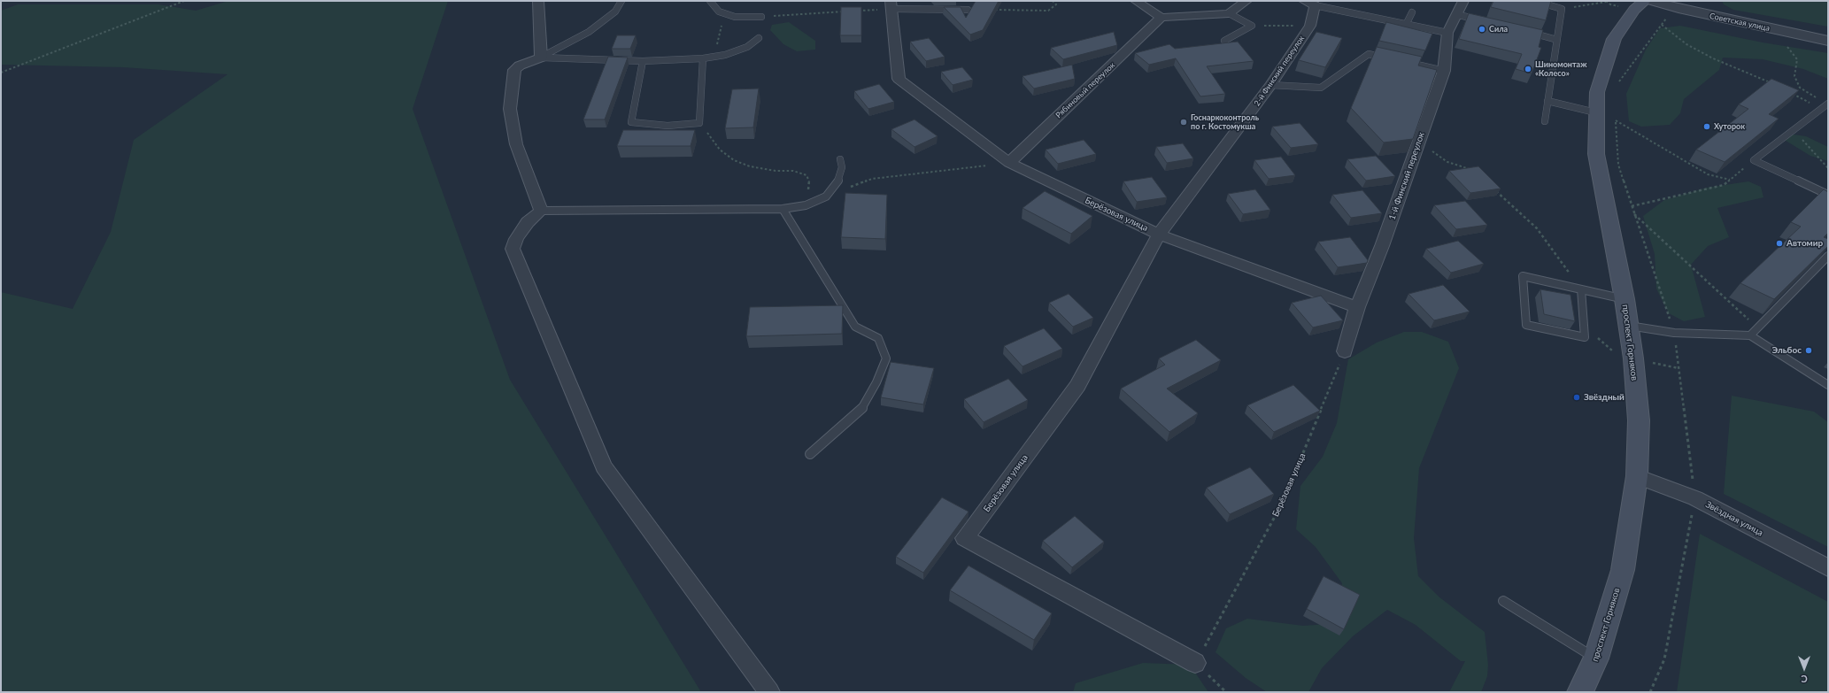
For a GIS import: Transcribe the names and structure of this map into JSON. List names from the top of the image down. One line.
{"streets":{"main road":["проспект Горняков"],"street":["Советская улица","2-й Финский переулок","Рябиновый переулок","1-й Финский переулок","Берёзовая улица","Звёздная улица"]},"crossings":[["2-й Финский переулок","Берёзовая улица"],["Рябиновый переулок","Берёзовая улица"],["1-й Финский переулок","Берёзовая улица"],["проспект Горняков","Звёздная улица"]],"places":["Сила","Шиномонтаж «Колесо»","Госнаркоконтроль по г. Костомукша","Хуторок","Автомир","Эльбос","Звёздный"],"north":"bottom"}
